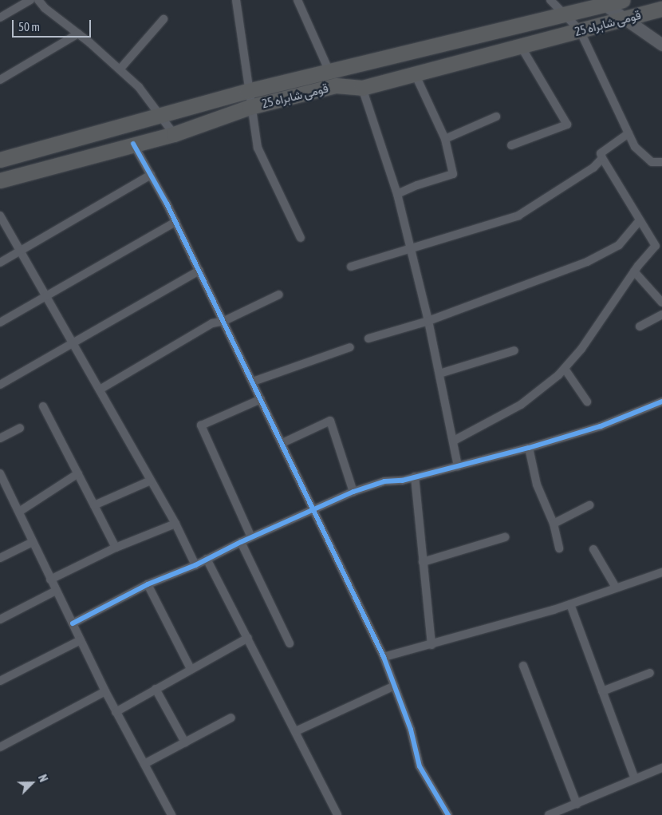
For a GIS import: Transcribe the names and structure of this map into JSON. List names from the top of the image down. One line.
{"streets":{"highway":["قومی شاہراہ 25"]},"scale_bar":"50 m","north":"top right"}
